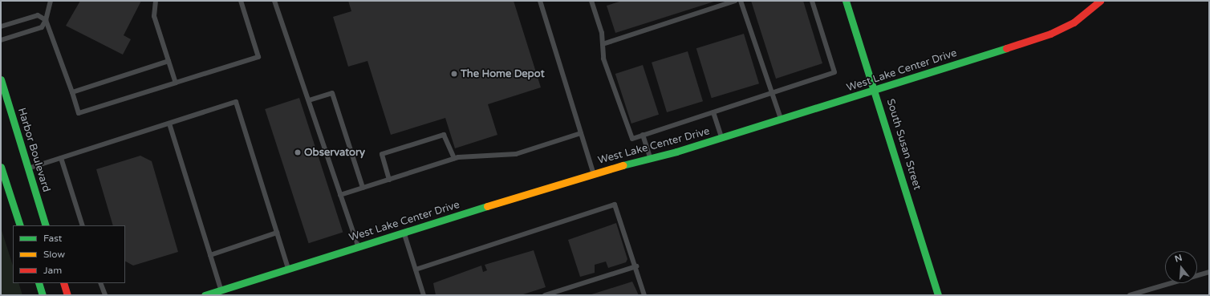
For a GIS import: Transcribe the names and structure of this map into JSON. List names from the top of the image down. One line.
{"streets":{"street":["West Lake Center Drive","South Susan Street","Harbor Boulevard"]},"crossings":[["West Lake Center Drive","South Susan Street"]],"places":["The Home Depot","Observatory"],"legend":["Fast","Slow","Jam"],"north":"top"}
